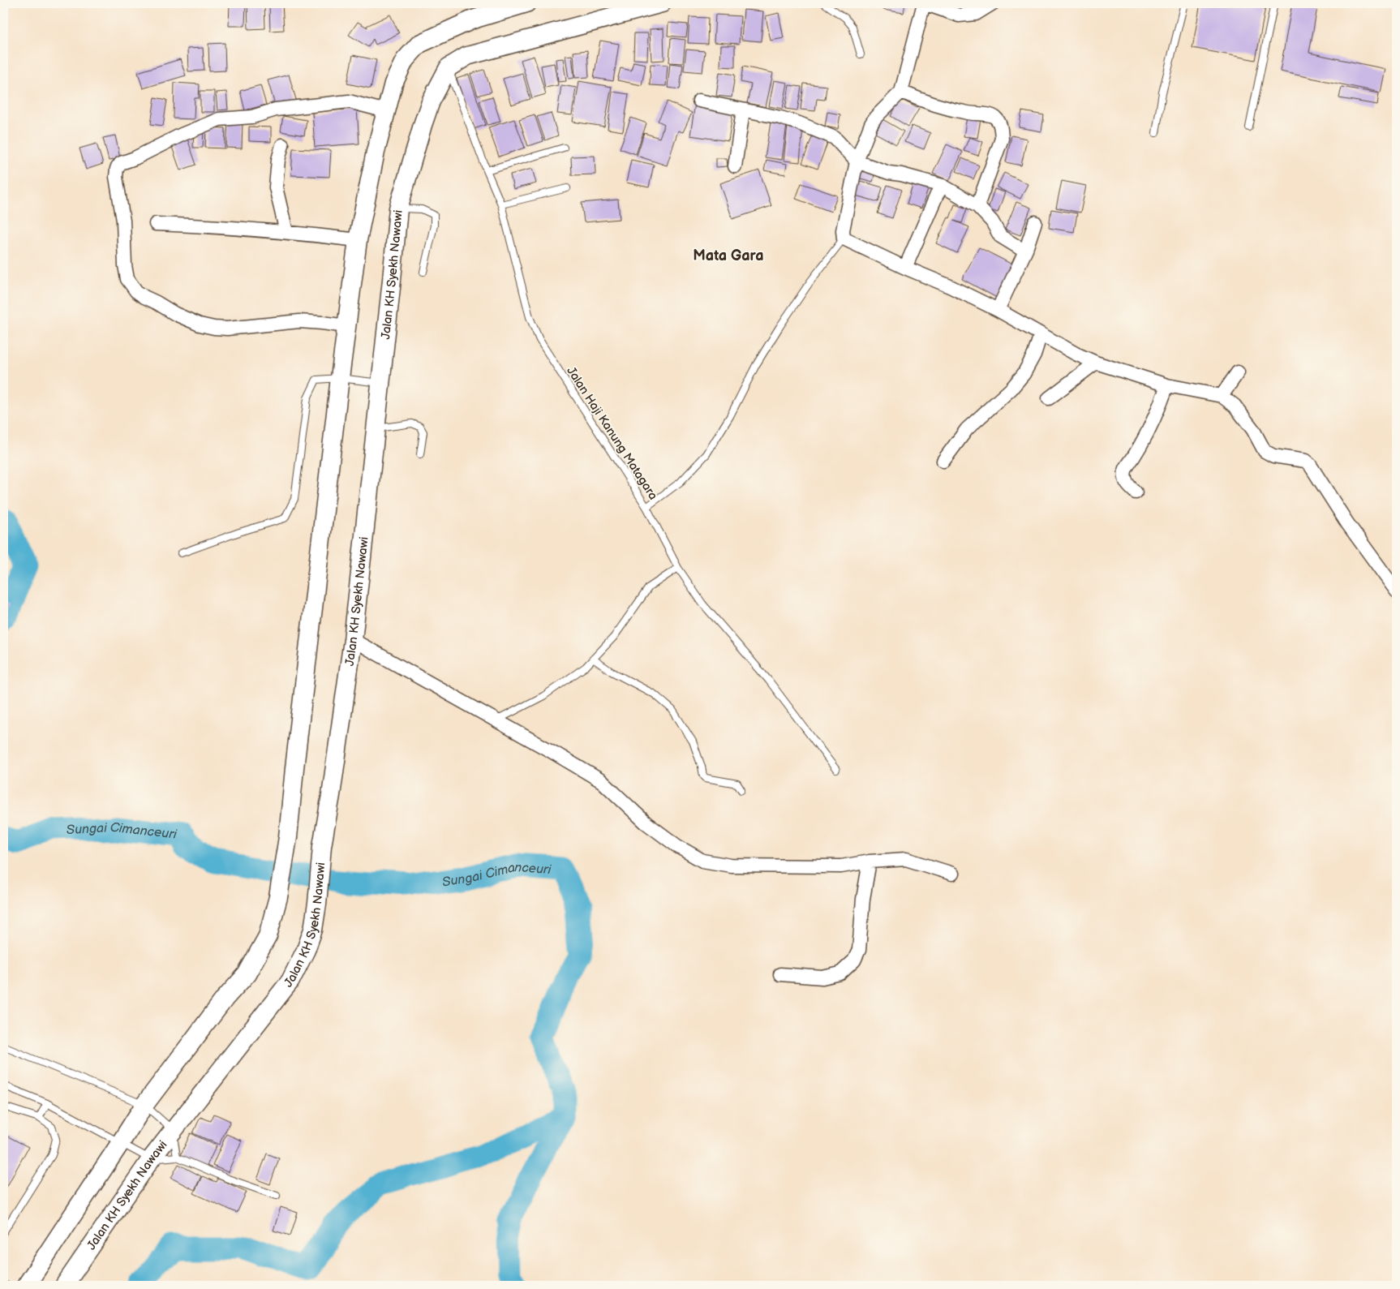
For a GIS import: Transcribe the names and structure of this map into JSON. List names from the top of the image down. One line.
{"streets":{"main road":["Jalan KH Syekh Nawawi"],"lane":["Jalan Haji Kanung Matagara"]},"crossings":[["Jalan KH Syekh Nawawi","Jalan Haji Kanung Matagara"]],"districts":["Mata Gara"],"water":["Sungai Cimanceuri"]}
